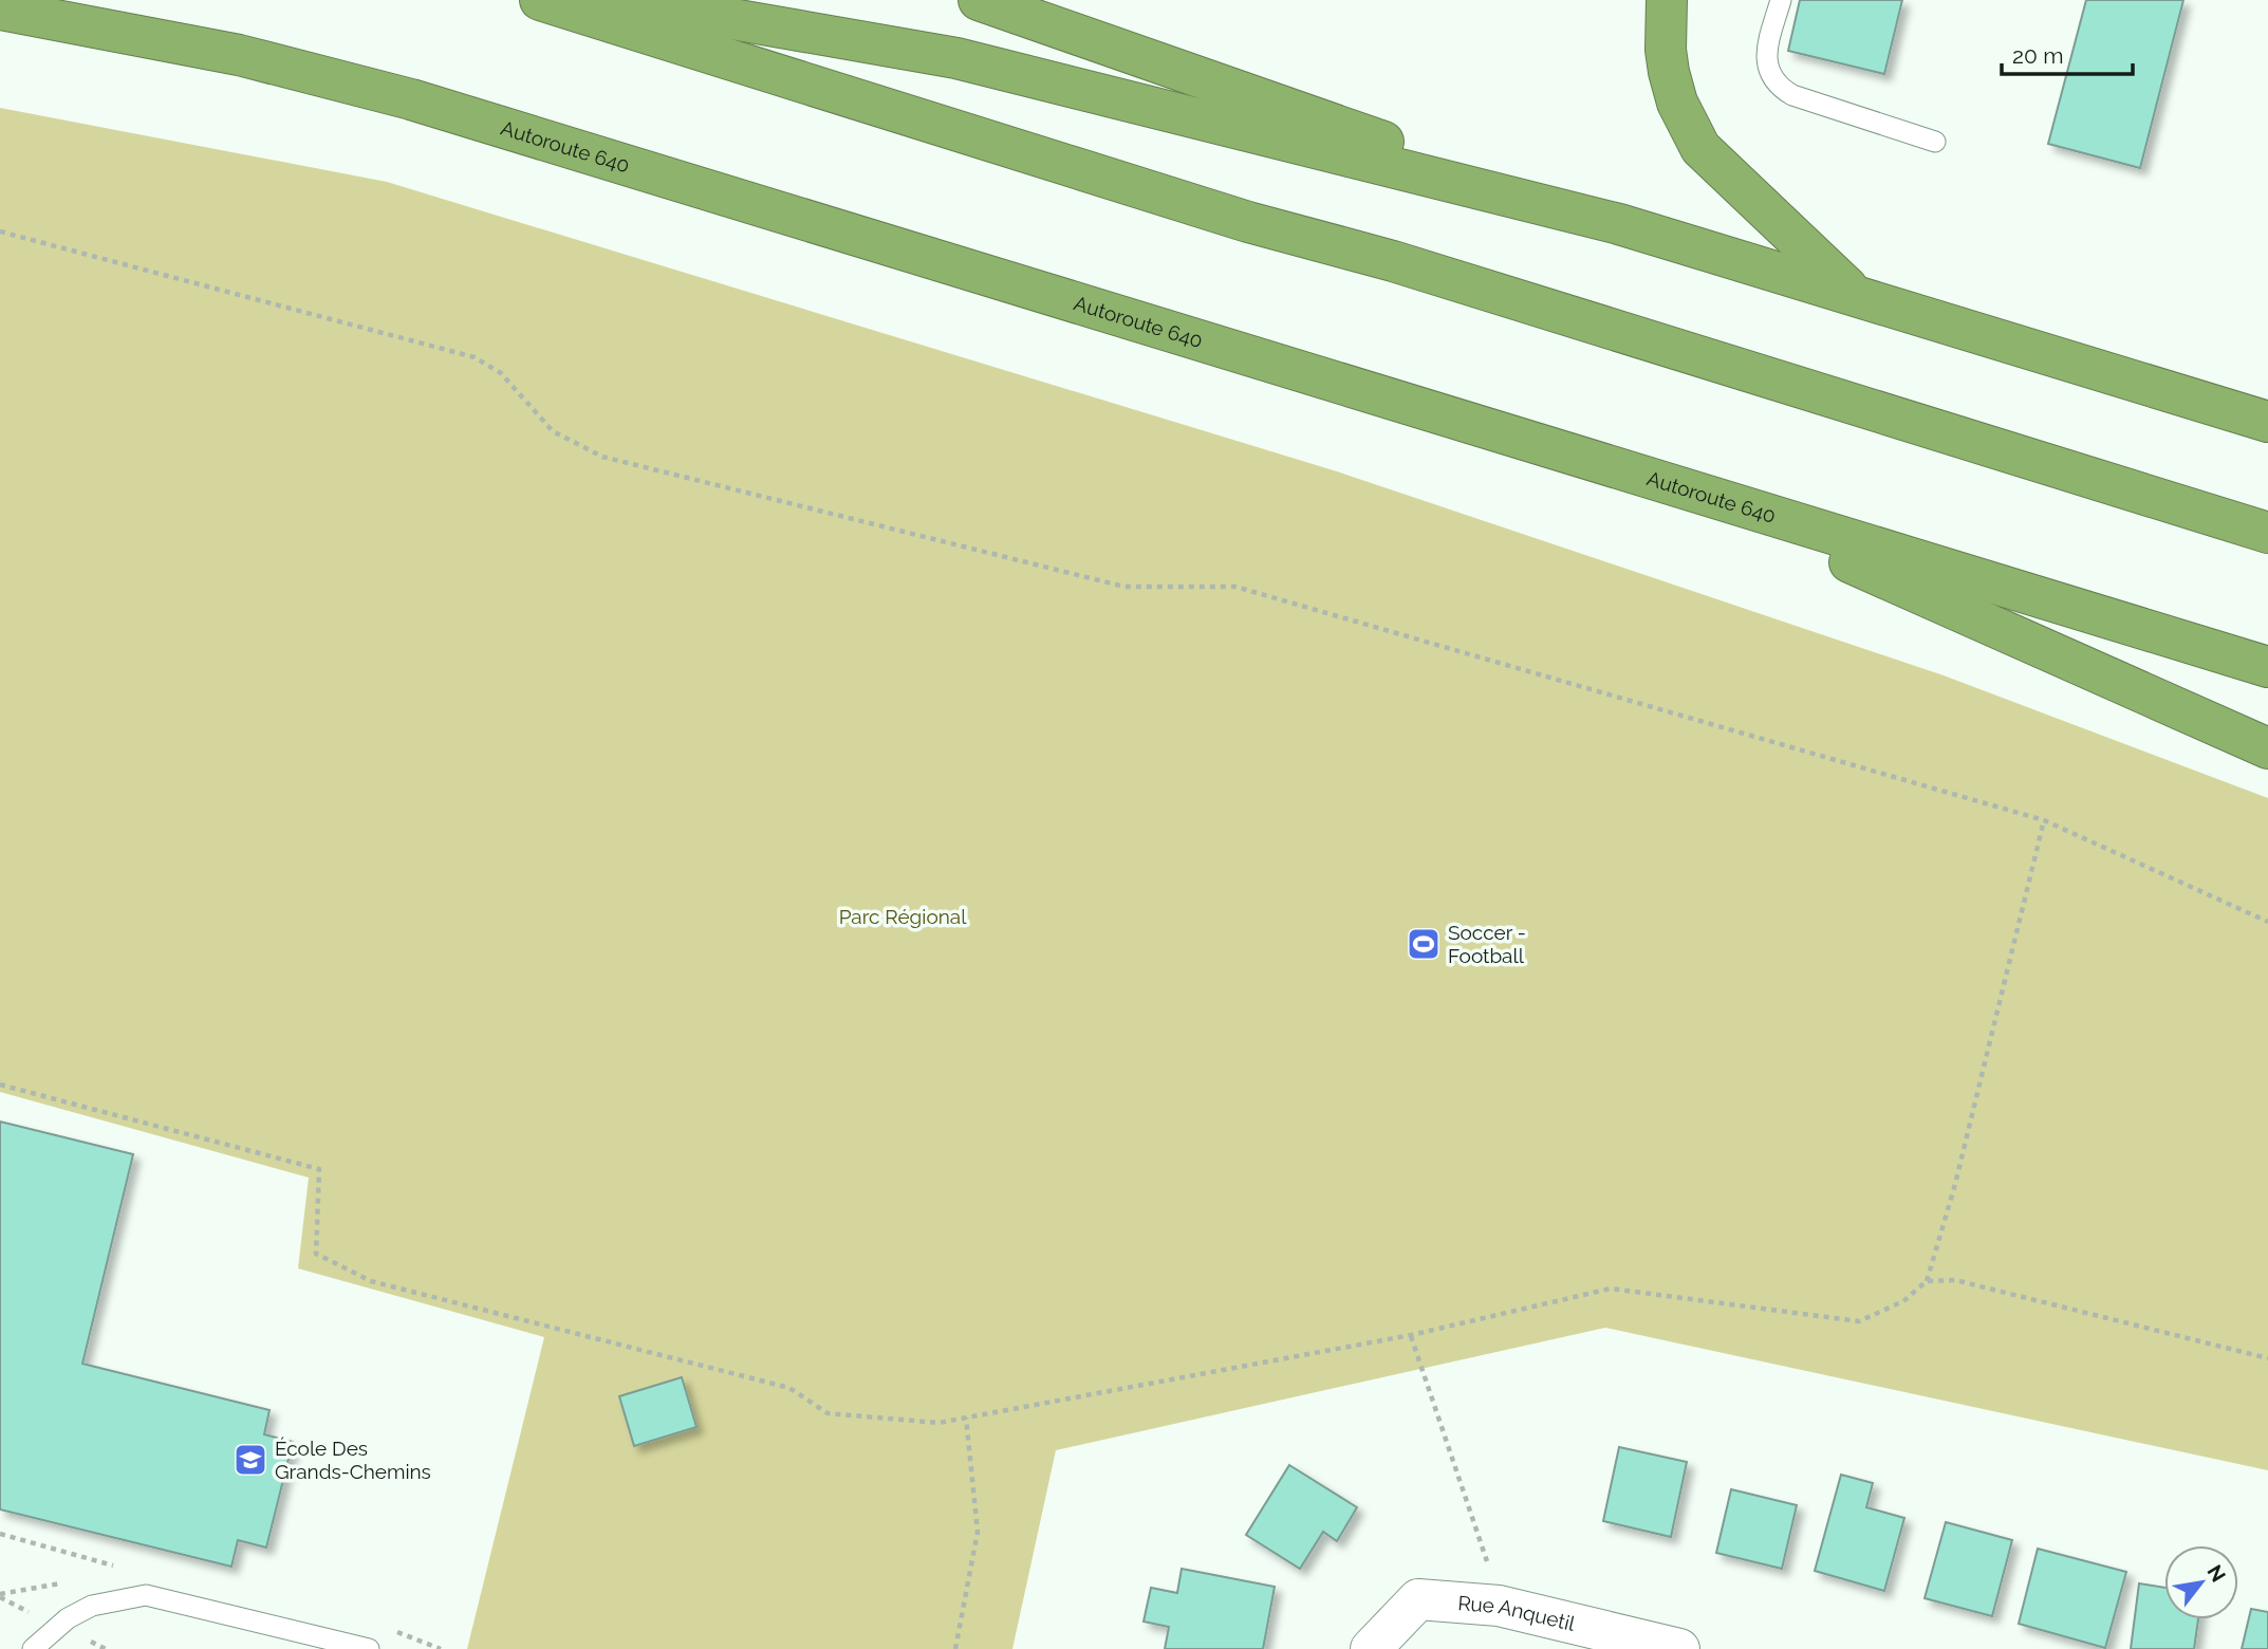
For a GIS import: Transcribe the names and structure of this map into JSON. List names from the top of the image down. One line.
{"streets":{"highway":["Autoroute 640"],"street":["Rue Anquetil"]},"parks":["Parc Régional"],"places":{"sports":["Soccer - Football"],"school or university":["École Des Grands-Chemins"]},"scale_bar":"20 m","north":"top right"}
